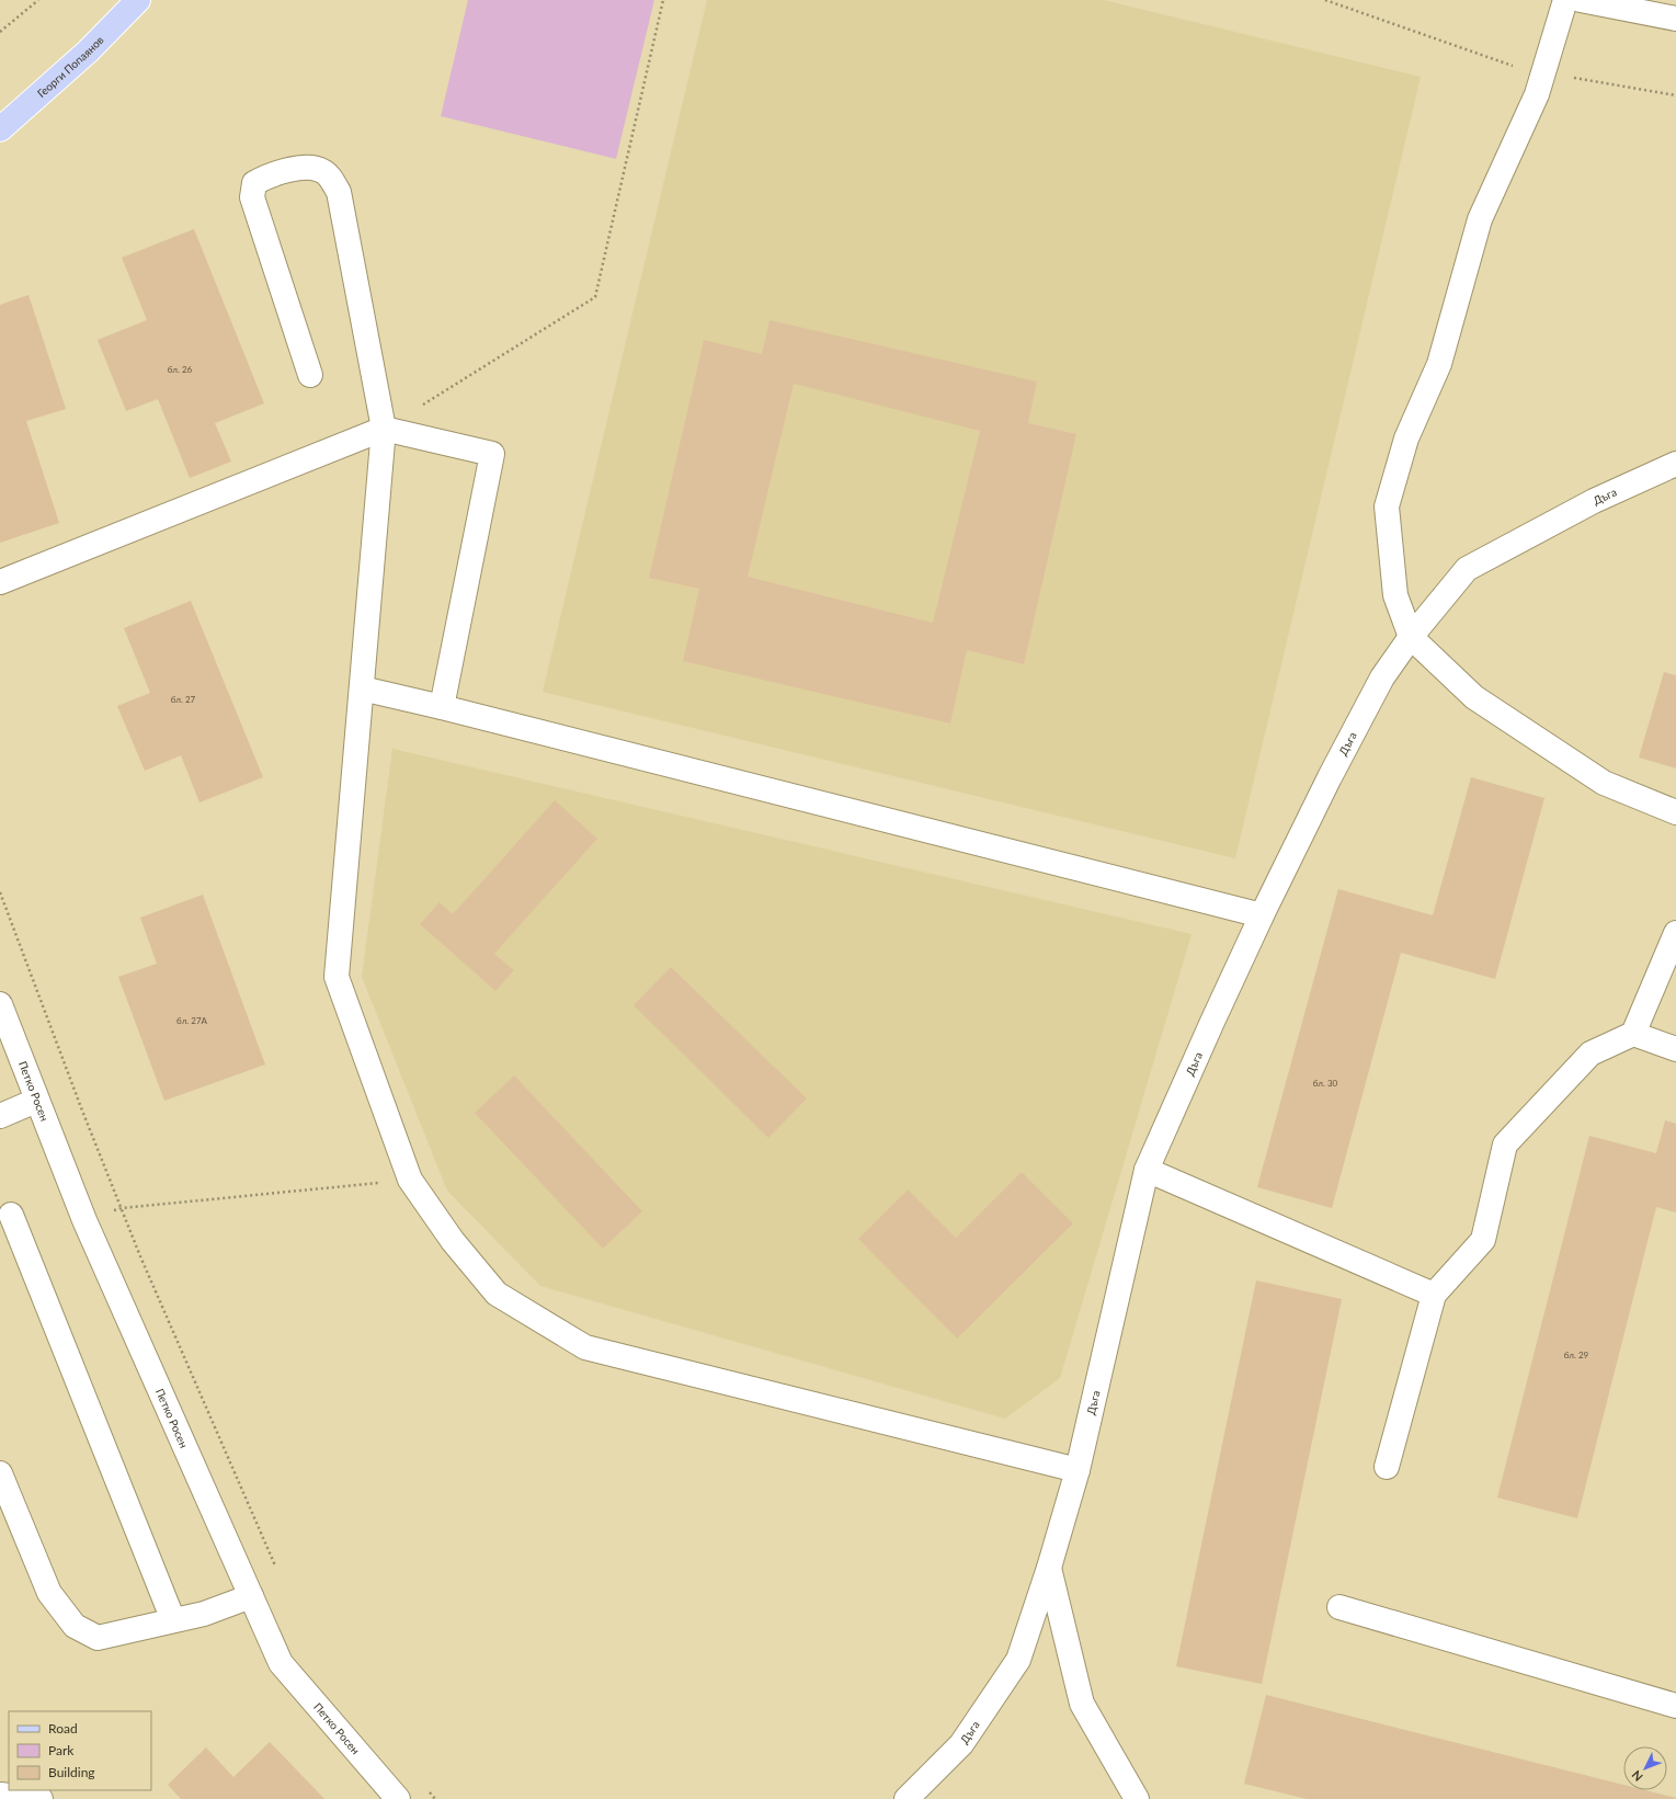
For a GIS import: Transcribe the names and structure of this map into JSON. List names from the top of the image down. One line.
{"streets":{"main road":["Георги Попаянов"],"street":["Дъга","Петко Росен"]},"house_numbers":["бл. 26","бл. 27","бл. 27А","бл. 30","бл. 29"],"legend":["Road","Park","Building"],"north":"bottom left"}
